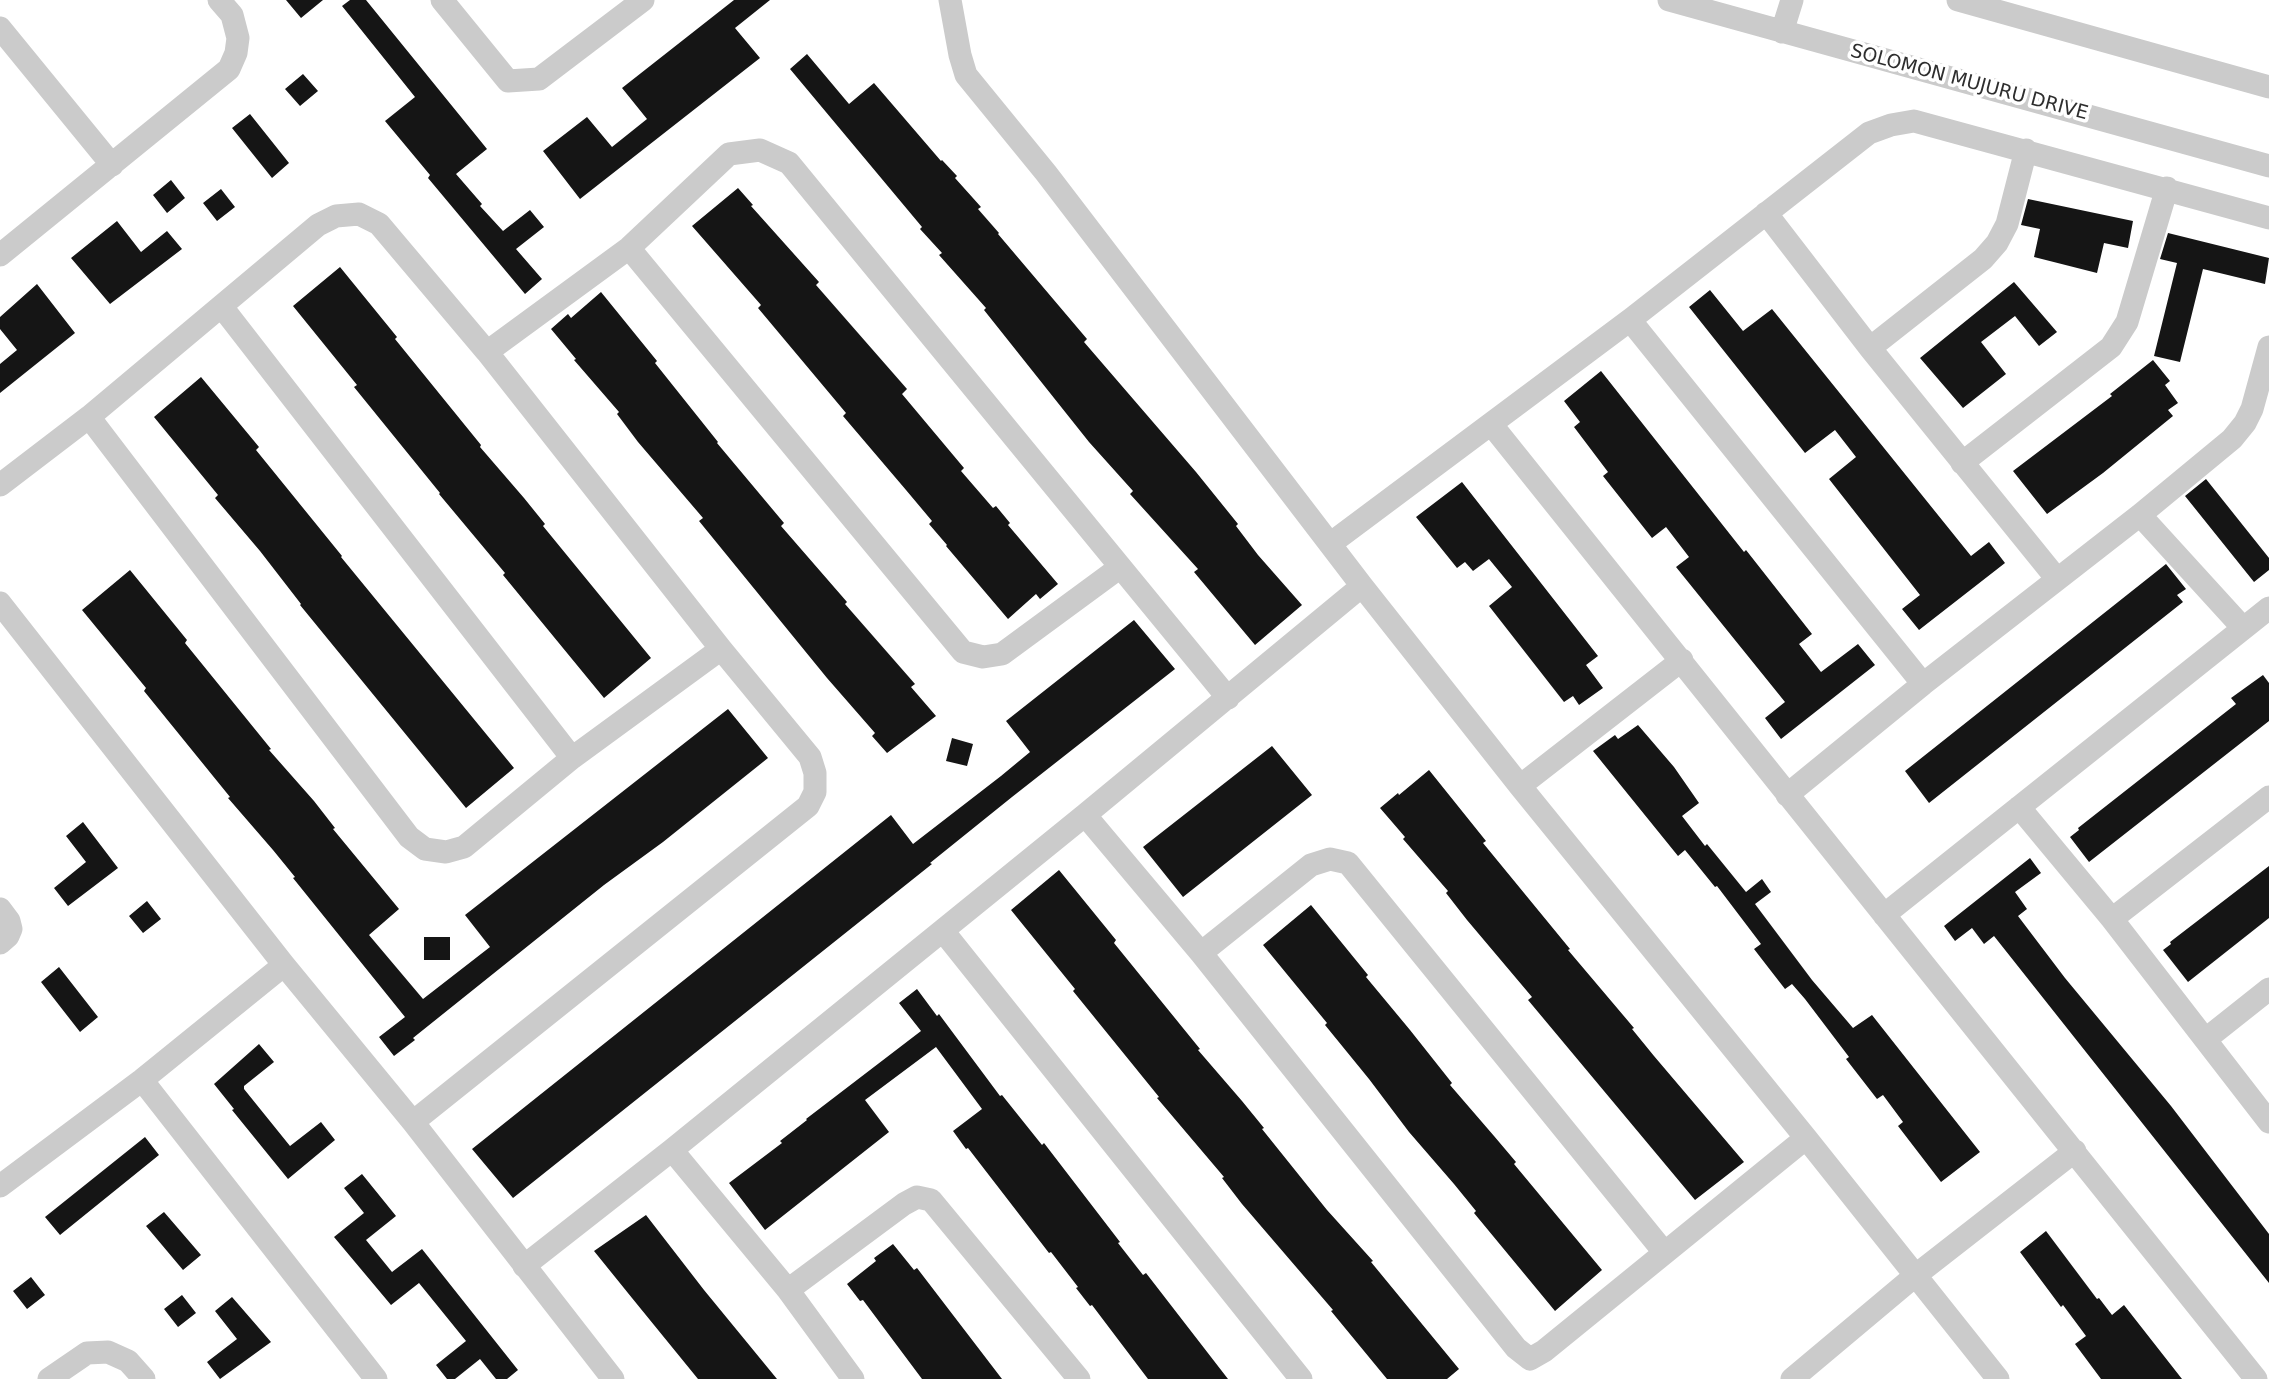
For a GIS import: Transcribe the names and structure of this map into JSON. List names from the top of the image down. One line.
{"streets":{"street":["SOLOMON MUJURU DRIVE"]}}
